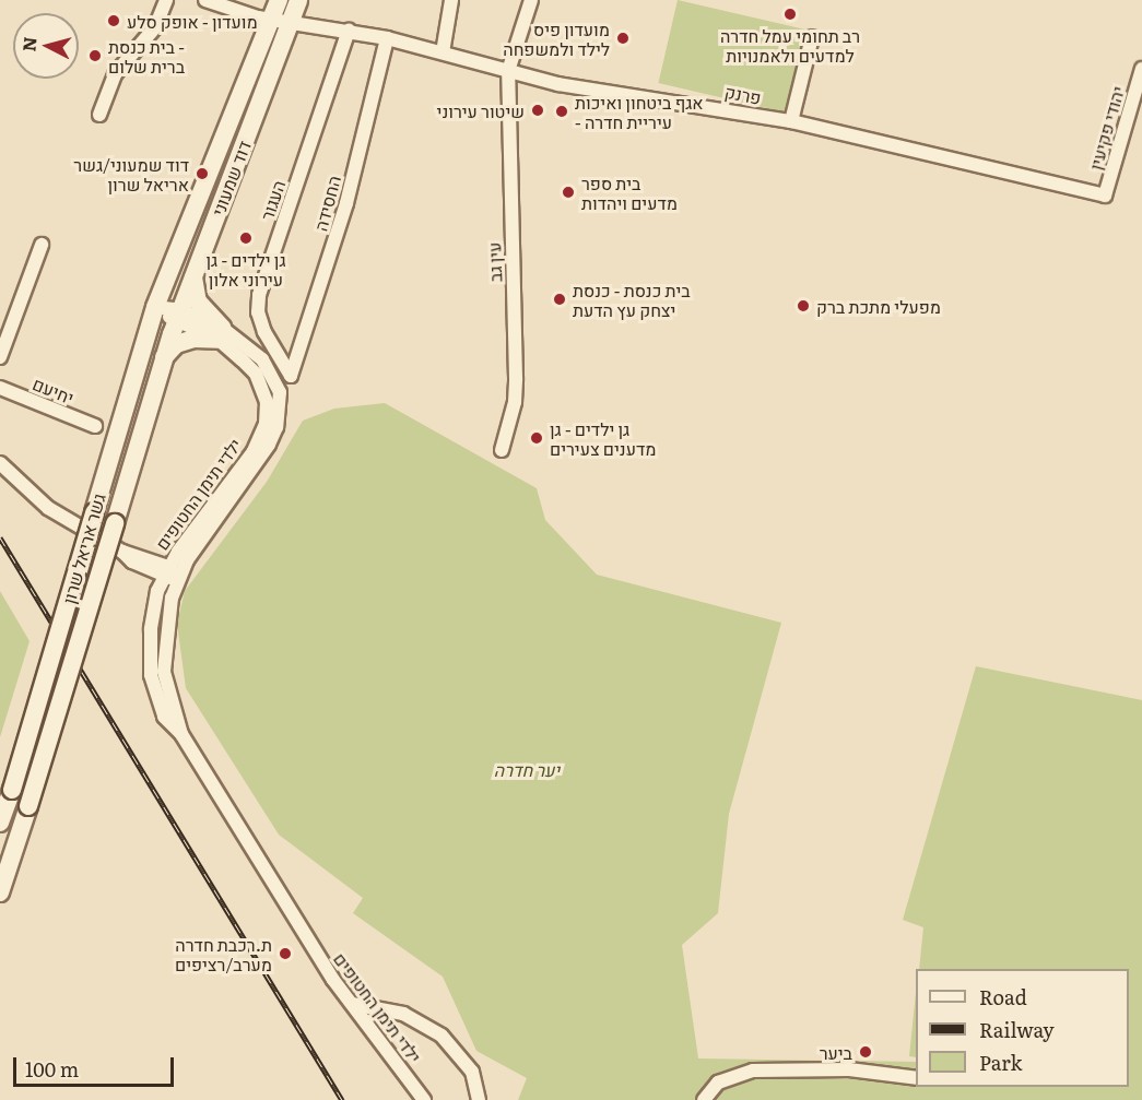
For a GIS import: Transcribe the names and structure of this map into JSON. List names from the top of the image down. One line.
{"streets":{"main road":["דוד שמעוני","גשר אריאל שרון"],"street":["פרנק","יהודי פקיעין","העגור","החסידה","עין גב","יחיעם","ילדי תימן החטופים"]},"crossings":[["פרנק","יהודי פקיעין"],["פרנק","דוד שמעוני"],["פרנק","העגור"],["פרנק","החסידה"],["פרנק","עין גב"],["דוד שמעוני","ילדי תימן החטופים"],["דוד שמעוני","גשר אריאל שרון"],["העגור","החסידה"],["ילדי תימן החטופים","גשר אריאל שרון"]],"parks":["יער חדרה"],"places":["רב תחומי עמל חדרה למדעים ולאמנויות","מועדון - אופק סלע","מועדון פיס לילד ולמשפחה","בית כנסת - ברית שלום","שיטור עירוני","אגף ביטחון ואיכות - עיריית חדרה","דוד שמעוני/גשר אריאל שרון","בית ספר מדעים ויהדות","גן ילדים - גן עירוני אלון","בית כנסת - כנסת יצחק עץ הדעת","מפעלי מתכת ברק","גן ילדים - גן מדענים צעירים","ת.רכבת חדרה מערב/רציפים","ביער"],"legend":["Road","Railway","Park"],"scale_bar":"100 m","north":"left"}
